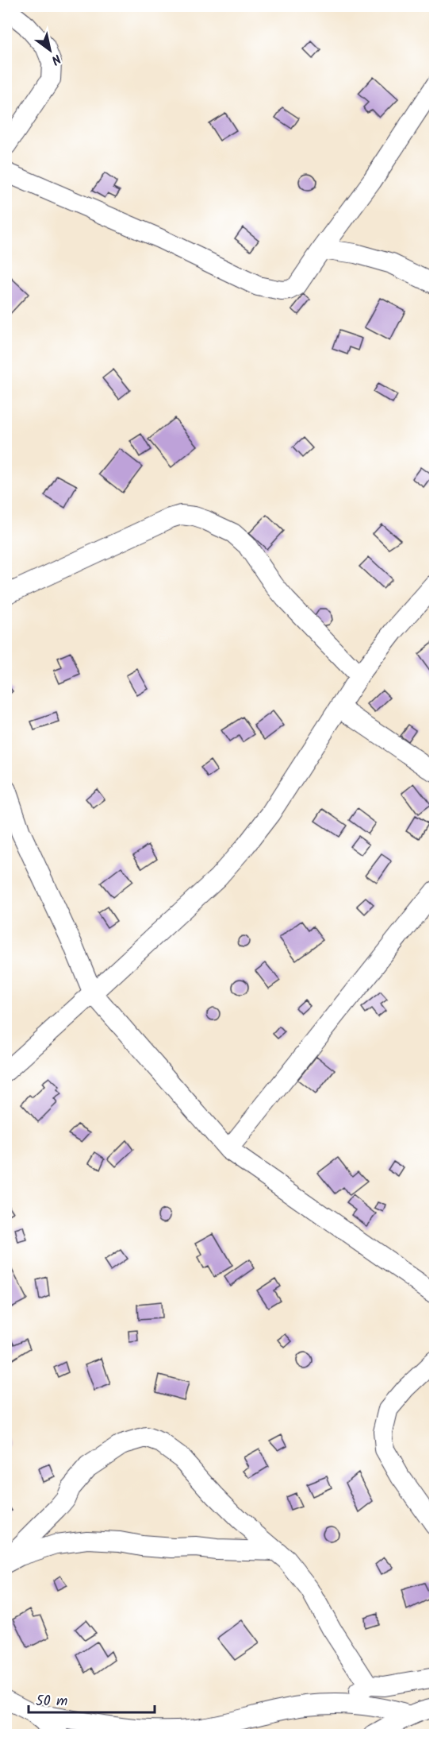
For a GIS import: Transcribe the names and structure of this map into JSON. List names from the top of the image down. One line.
{"scale_bar":"50 m","north":"bottom right"}
